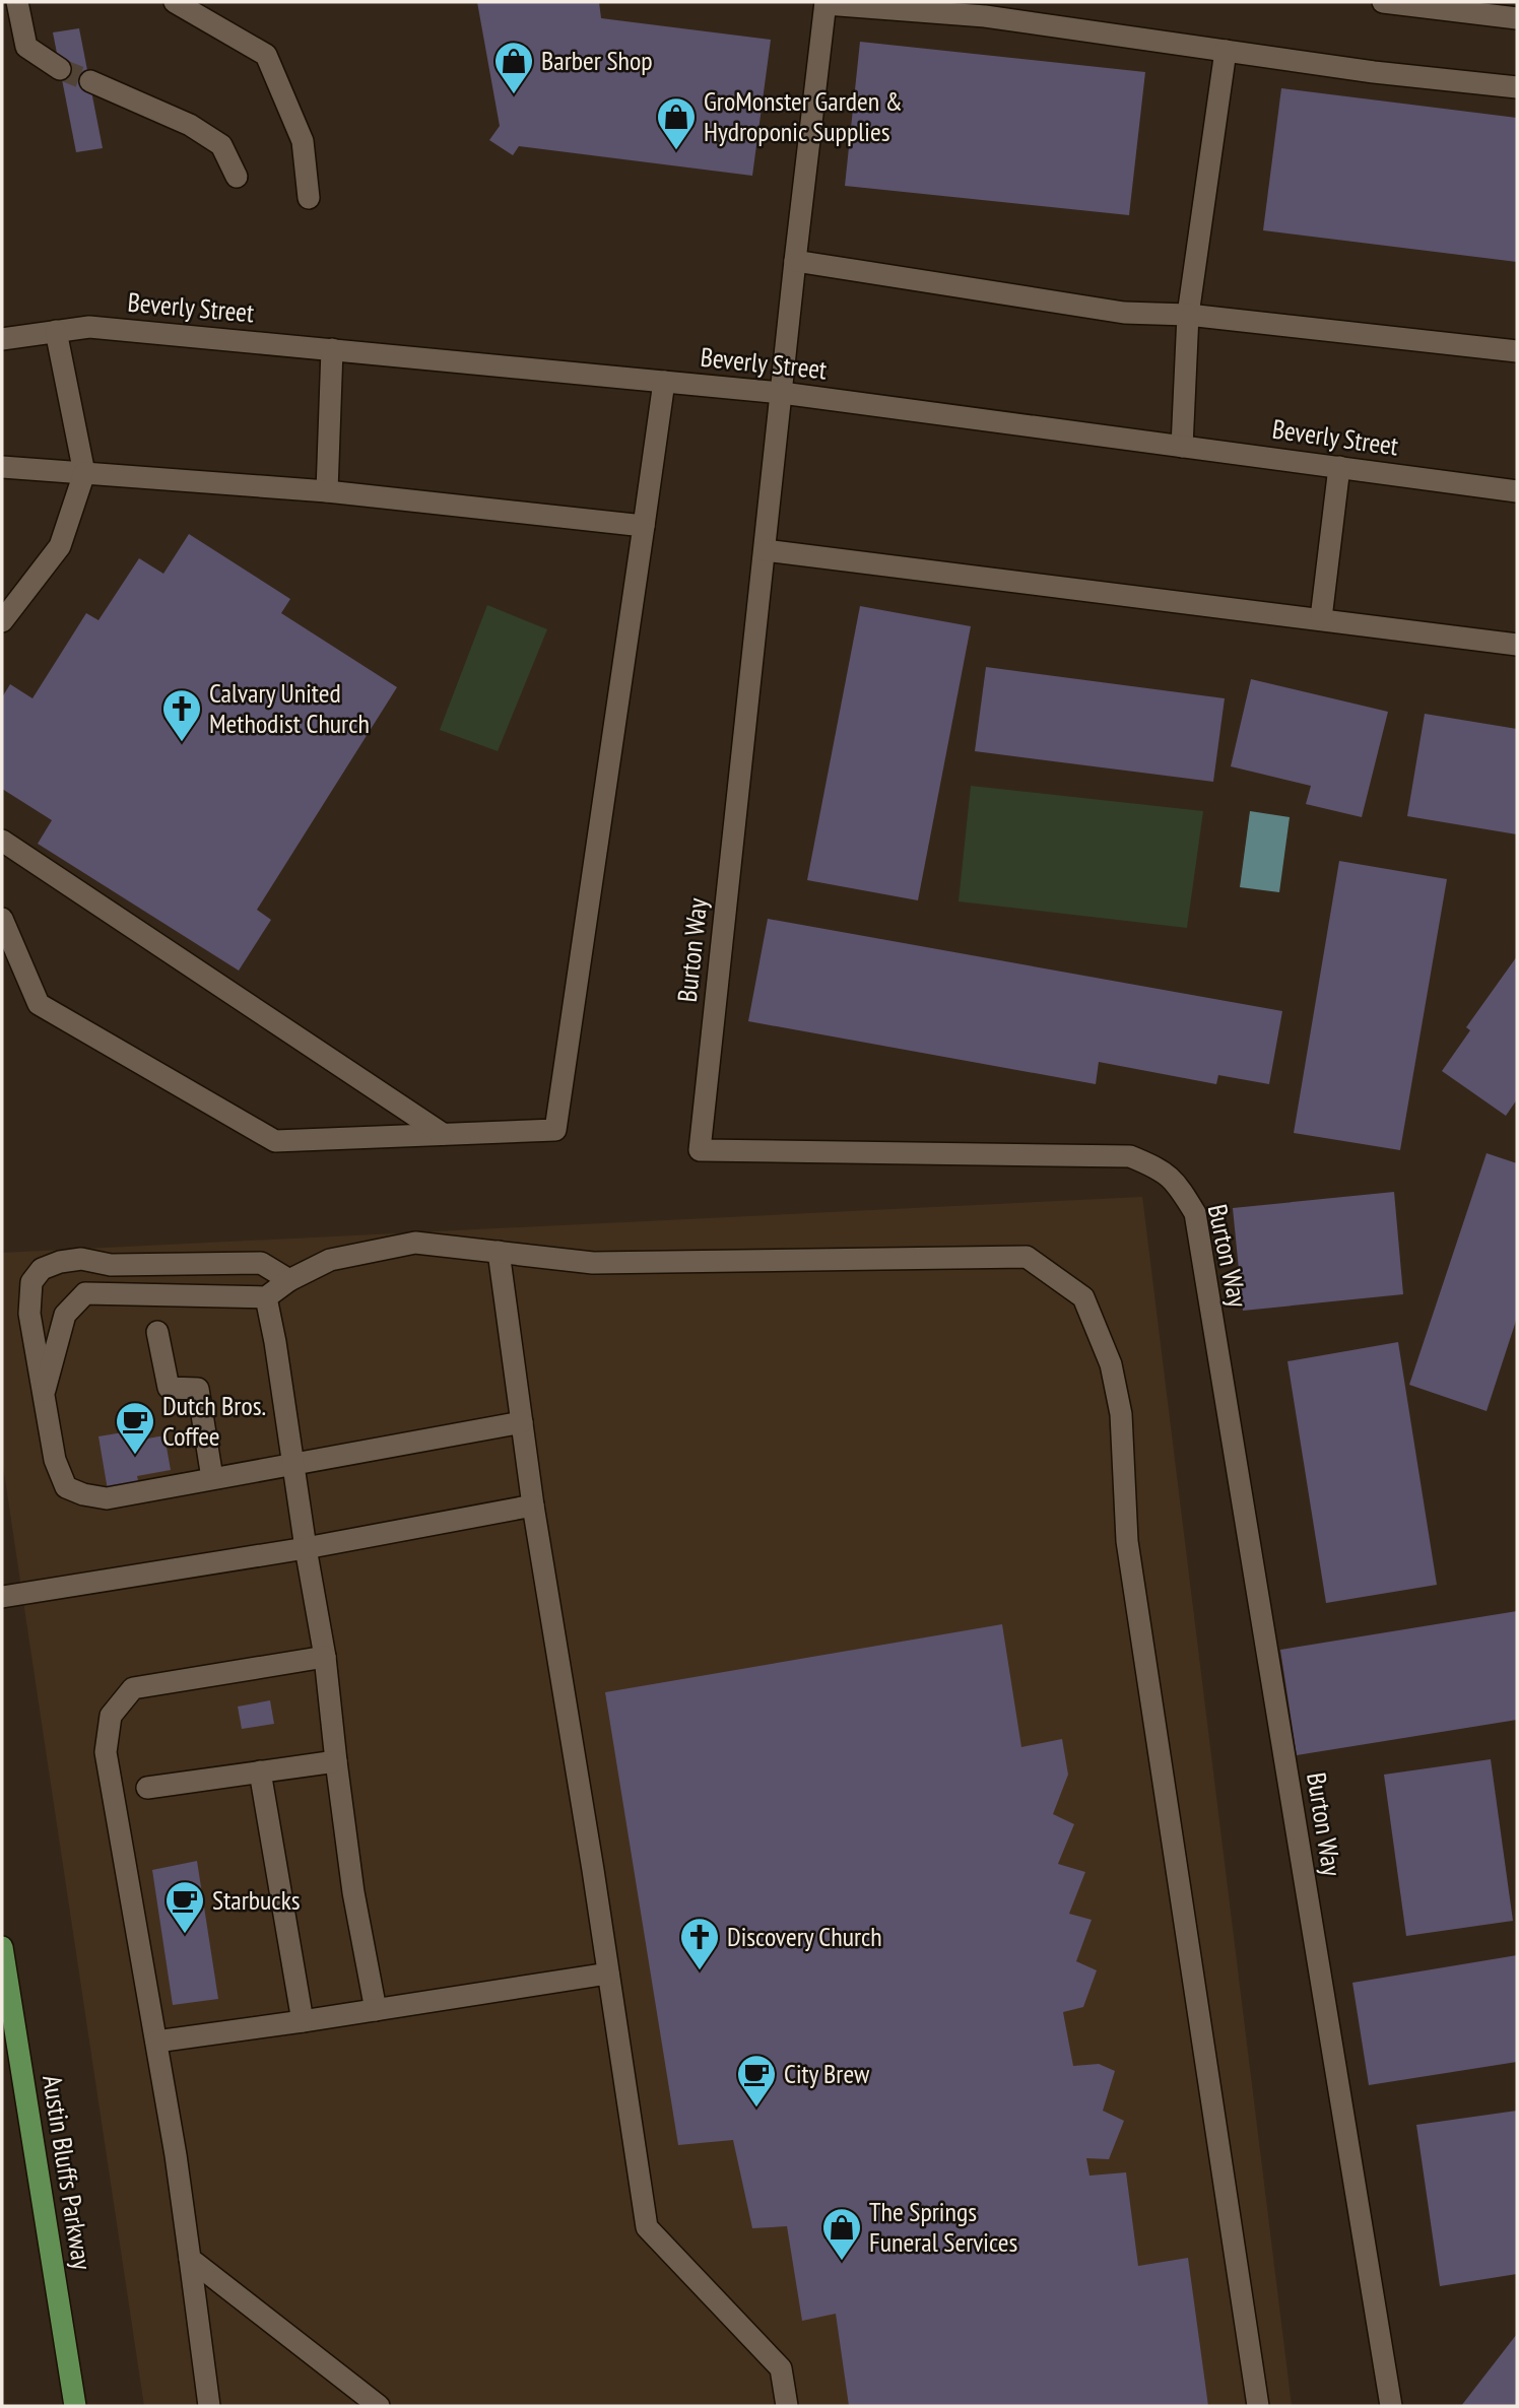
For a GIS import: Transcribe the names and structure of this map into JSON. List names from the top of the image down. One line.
{"streets":{"main road":["Austin Bluffs Parkway"],"street":["Beverly Street","Burton Way"]},"crossings":[["Beverly Street","Burton Way"]],"places":{"shop":["Barber Shop","GroMonster Garden & Hydroponic Supplies","The Springs Funeral Services"],"church":["Calvary United Methodist Church","Discovery Church"],"cafe":["Dutch Bros. Coffee","Starbucks","City Brew"]}}
